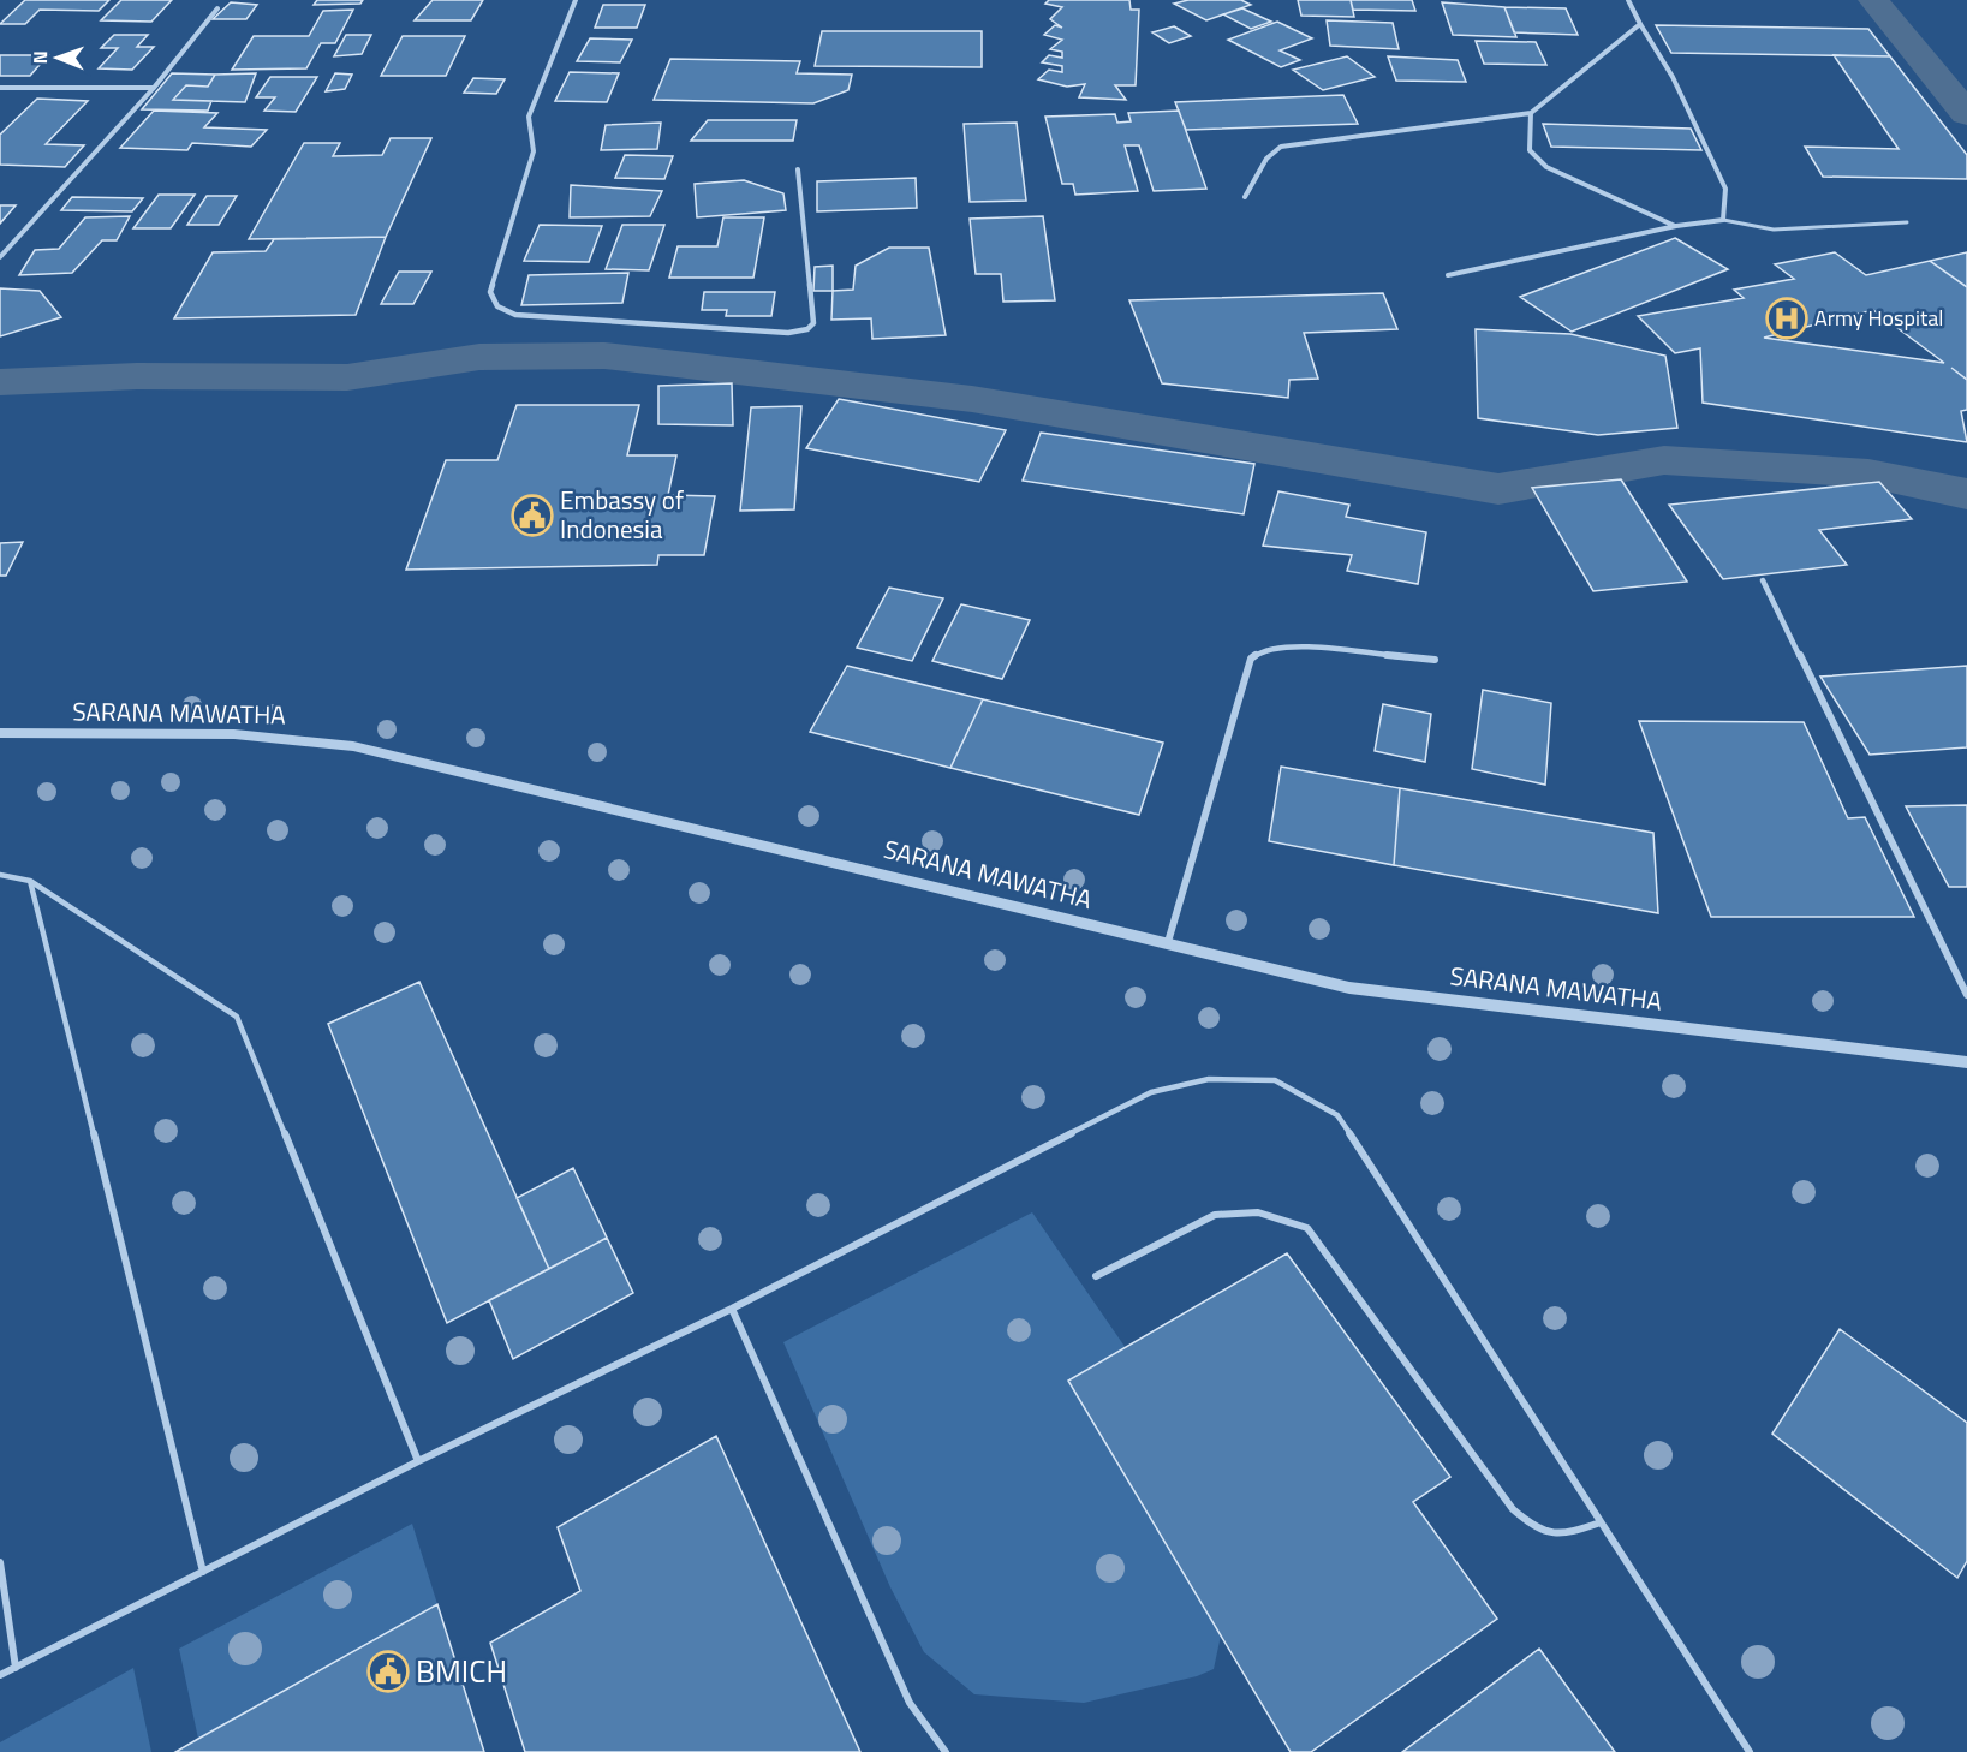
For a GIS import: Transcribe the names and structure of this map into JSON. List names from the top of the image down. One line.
{"streets":{"street":["SARANA MAWATHA"]},"places":{"hospital":["Army Hospital"],"public building":["Embassy of Indonesia","BMICH"]},"north":"left"}
